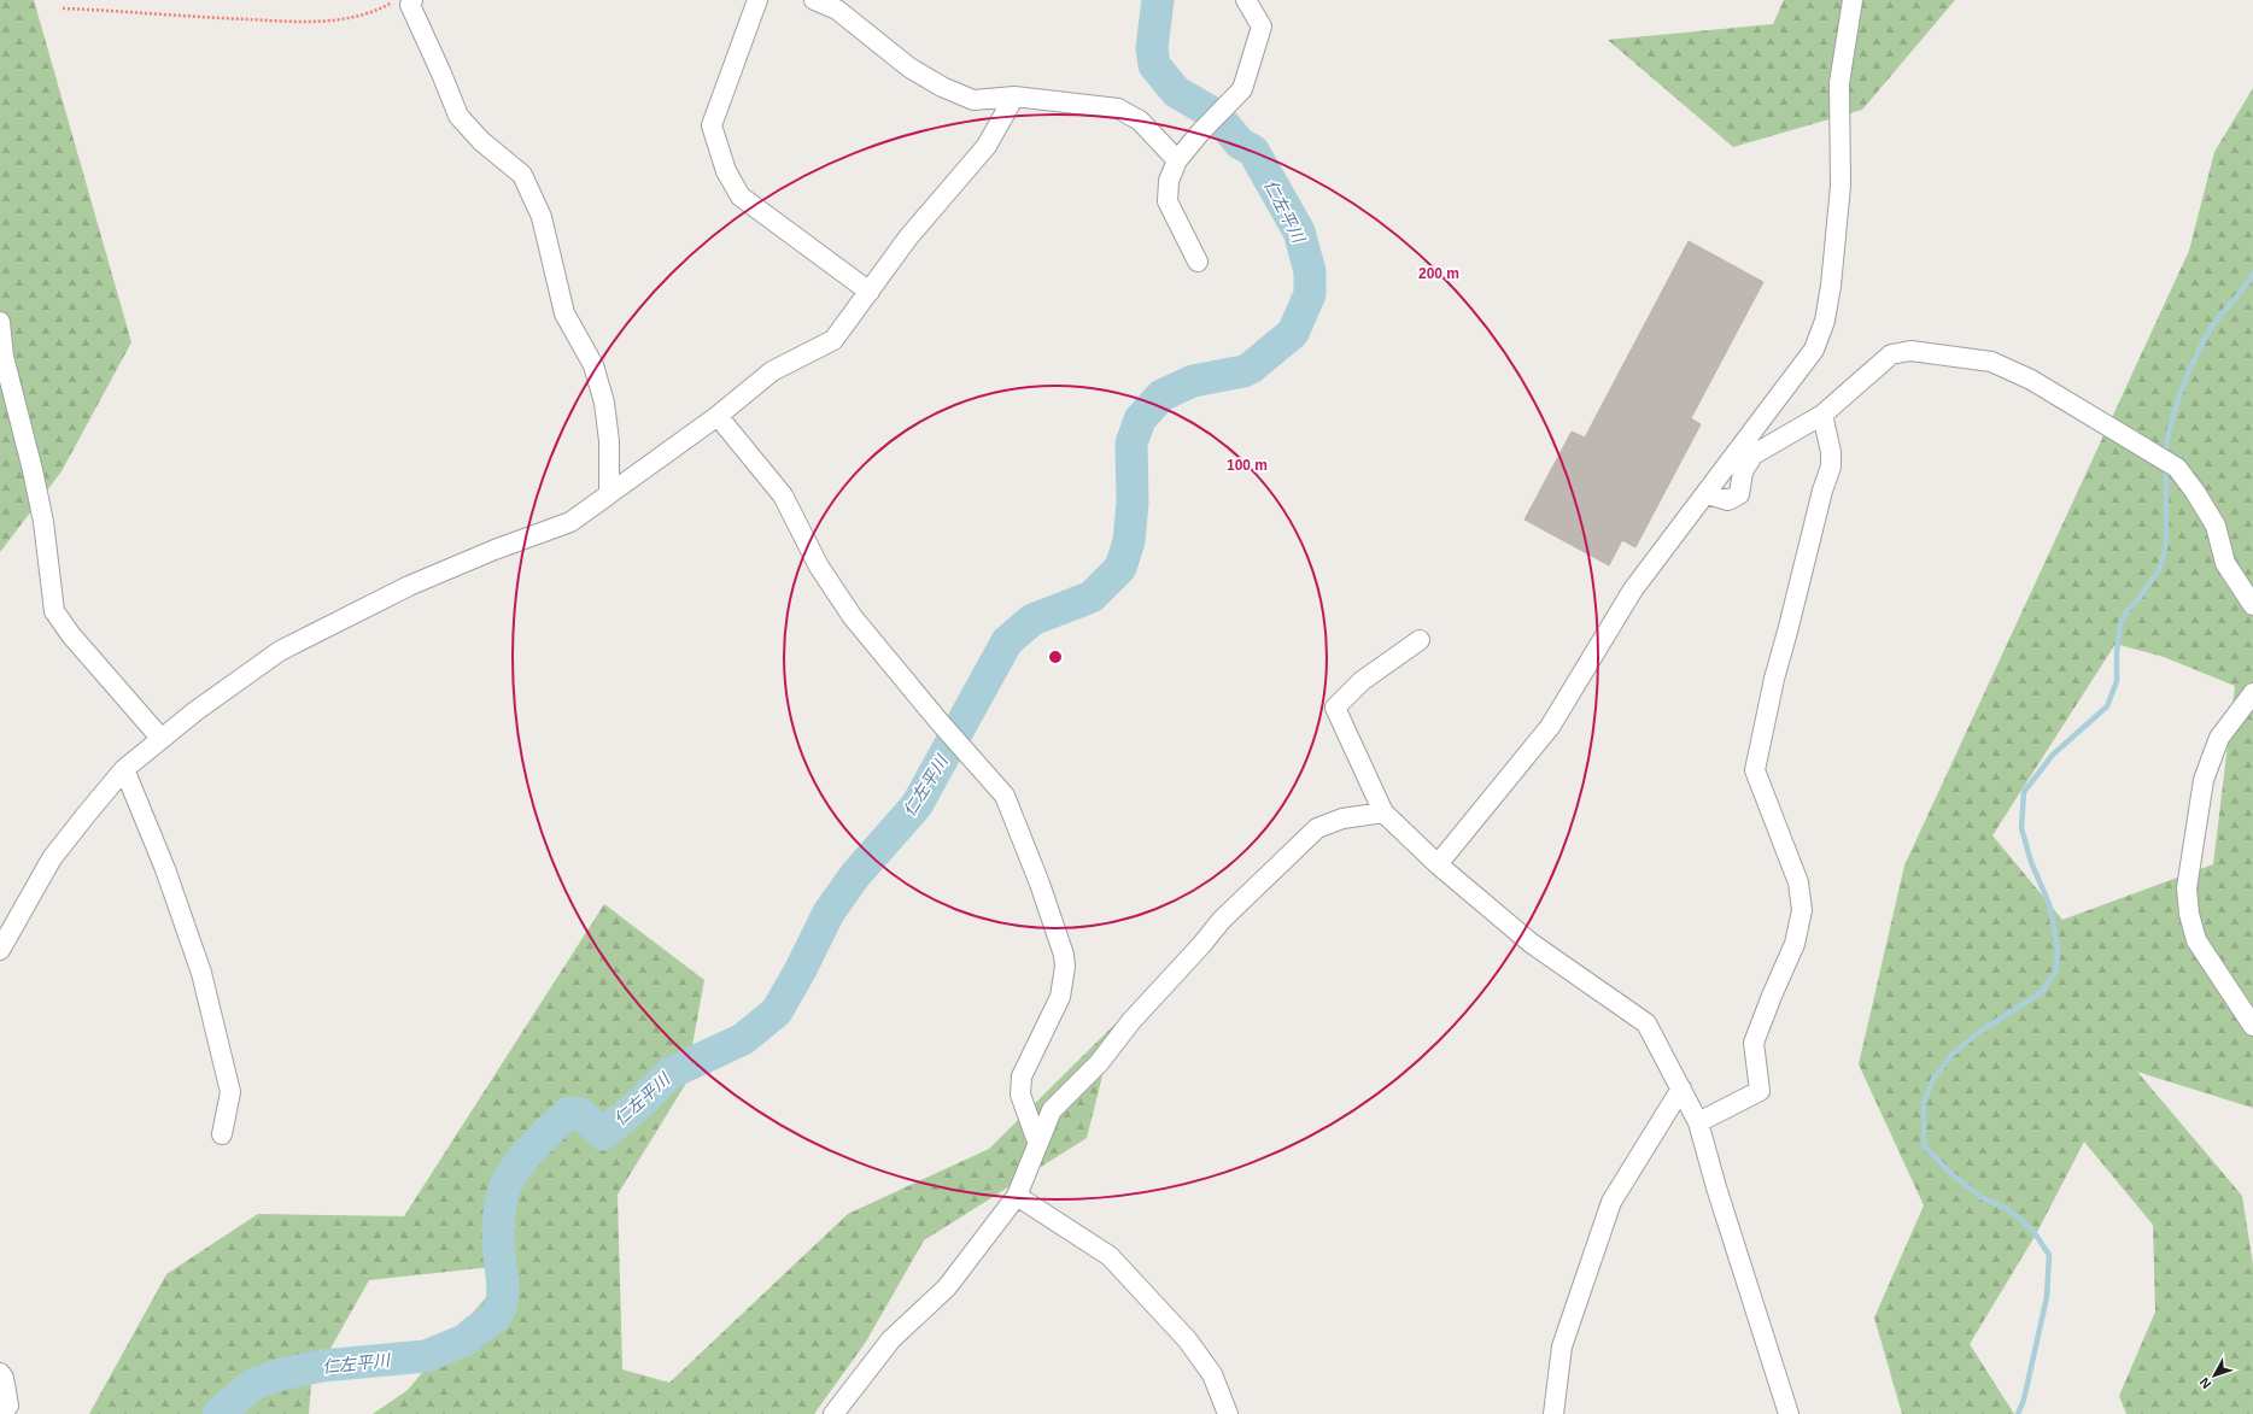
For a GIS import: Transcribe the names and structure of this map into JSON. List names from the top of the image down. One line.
{"water":["仁左平川"],"north":"bottom left","rings":["200 m","100 m"]}
